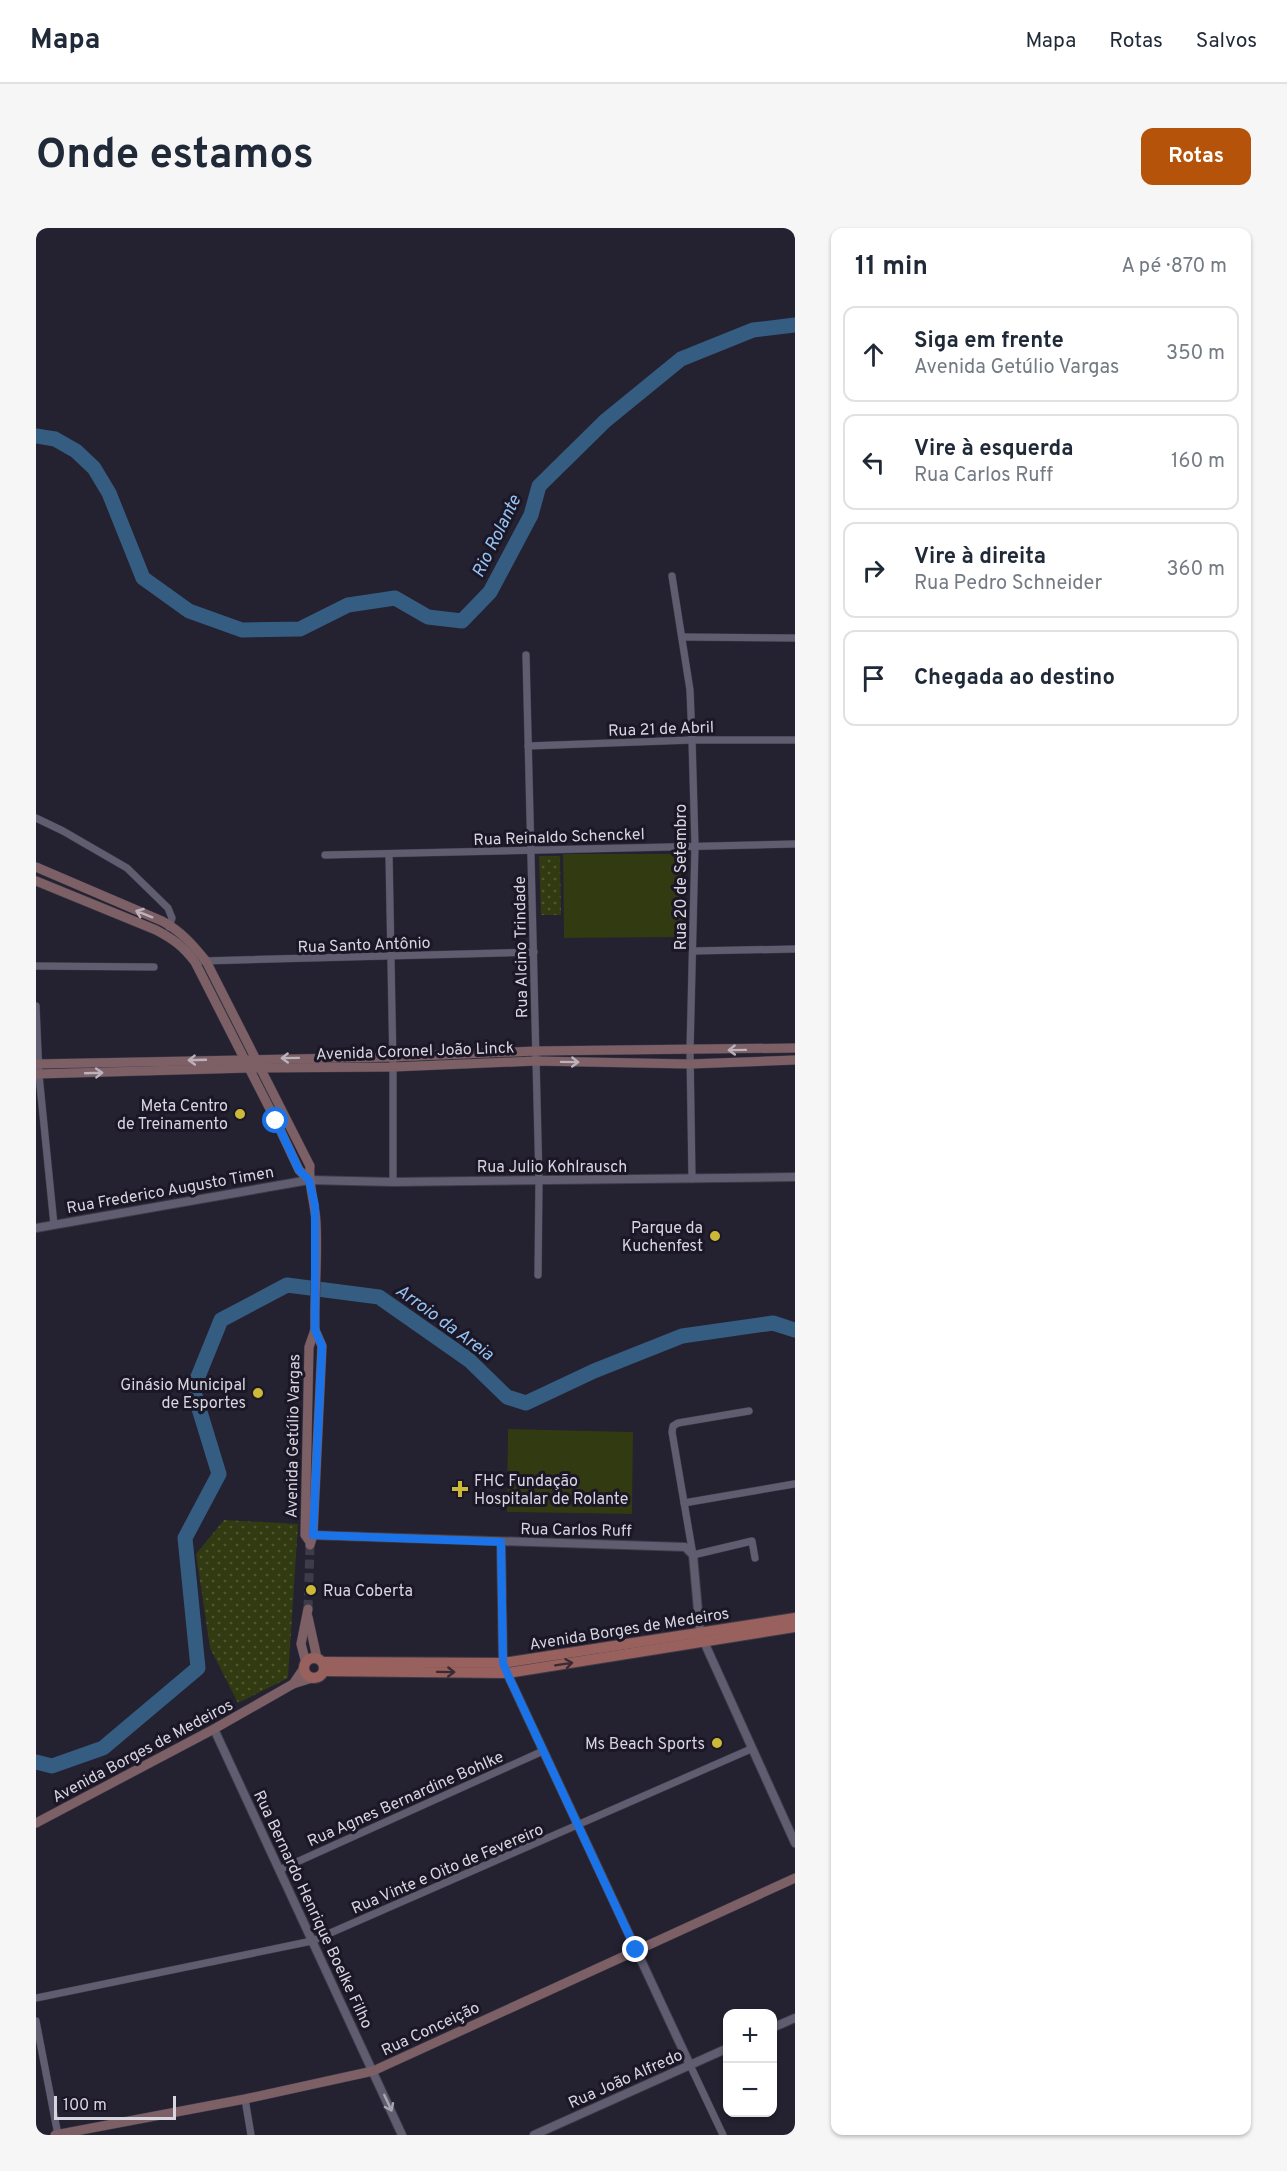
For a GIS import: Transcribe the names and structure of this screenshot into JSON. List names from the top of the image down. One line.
{"streets":{"main road":["Avenida Coronel João Linck","Avenida Getúlio Vargas","Avenida Borges de Medeiros","Rua Conceição"],"street":["Rua 21 de Abril","Rua Reinaldo Schenckel","Rua 20 de Setembro","Rua Santo Antônio","Rua Alcino Trindade","Rua Julio Kohlrausch","Rua Frederico Augusto Timen","Rua Carlos Ruff","Rua Agnes Bernardine Bohlke","Rua Vinte e Oito de Fevereiro","Rua Bernardo Henrique Boelke Filho","Rua João Alfredo"]},"crossings":[["Rua 21 de Abril","Rua 20 de Setembro"],["Rua 21 de Abril","Rua Alcino Trindade"],["Rua Reinaldo Schenckel","Rua 20 de Setembro"],["Rua Reinaldo Schenckel","Rua Alcino Trindade"],["Rua 20 de Setembro","Avenida Coronel João Linck"],["Rua 20 de Setembro","Rua Julio Kohlrausch"],["Rua Santo Antônio","Rua Alcino Trindade"],["Rua Santo Antônio","Avenida Getúlio Vargas"],["Rua Alcino Trindade","Avenida Coronel João Linck"],["Rua Alcino Trindade","Rua Julio Kohlrausch"],["Avenida Coronel João Linck","Avenida Getúlio Vargas"],["Rua Julio Kohlrausch","Rua Frederico Augusto Timen"],["Rua Julio Kohlrausch","Avenida Getúlio Vargas"],["Rua Frederico Augusto Timen","Avenida Getúlio Vargas"],["Avenida Getúlio Vargas","Rua Carlos Ruff"],["Avenida Borges de Medeiros","Rua Bernardo Henrique Boelke Filho"],["Rua Agnes Bernardine Bohlke","Rua Bernardo Henrique Boelke Filho"],["Rua Vinte e Oito de Fevereiro","Rua Bernardo Henrique Boelke Filho"],["Rua Bernardo Henrique Boelke Filho","Rua Conceição"]],"water":["Rio Rolante","Arroio da Areia"],"places":{"other":["Meta Centro de Treinamento","Parque da Kuchenfest","Ginásio Municipal de Esportes","Rua Coberta","Ms Beach Sports"],"health":["FHC Fundação Hospitalar de Rolante"]},"scale_bar":"100 m","page":{"header":"Mapa","nav":["Mapa","Rotas","Salvos"],"buttons":"Rotas","title":"Onde estamos","heading":["11 min","A pé · 870 m"],"list":[["Siga em frente","Avenida Getúlio Vargas","350 m"],["Vire à esquerda","Rua Carlos Ruff","160 m"],["Vire à direita","Rua Pedro Schneider","360 m"],"Chegada ao destino"],"map_buttons":["+","−"],"scale":"100 m"}}
